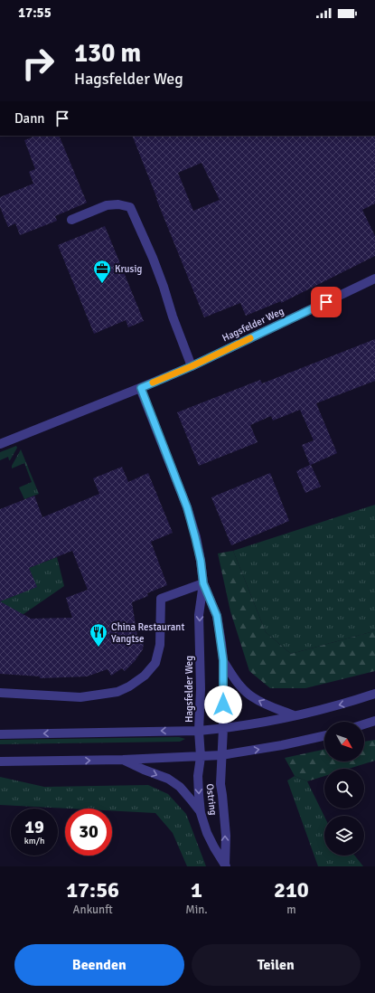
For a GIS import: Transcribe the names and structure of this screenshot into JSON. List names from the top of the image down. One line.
{"streets":{"street":["Hagsfelder Weg","Ostring"]},"crossings":[["Hagsfelder Weg","Ostring"]],"places":{"office":["Krusig"],"restaurant":["China Restaurant Yangtse"]},"north":"bottom right","page":{"status":"17:55","turn":["130 m","Hagsfelder Weg"],"then":"Dann","speed":"19 km/h","limit":"30","eta":["17:56","Ankunft","1","Min.","210","m"],"buttons":["Beenden","Teilen"]}}
